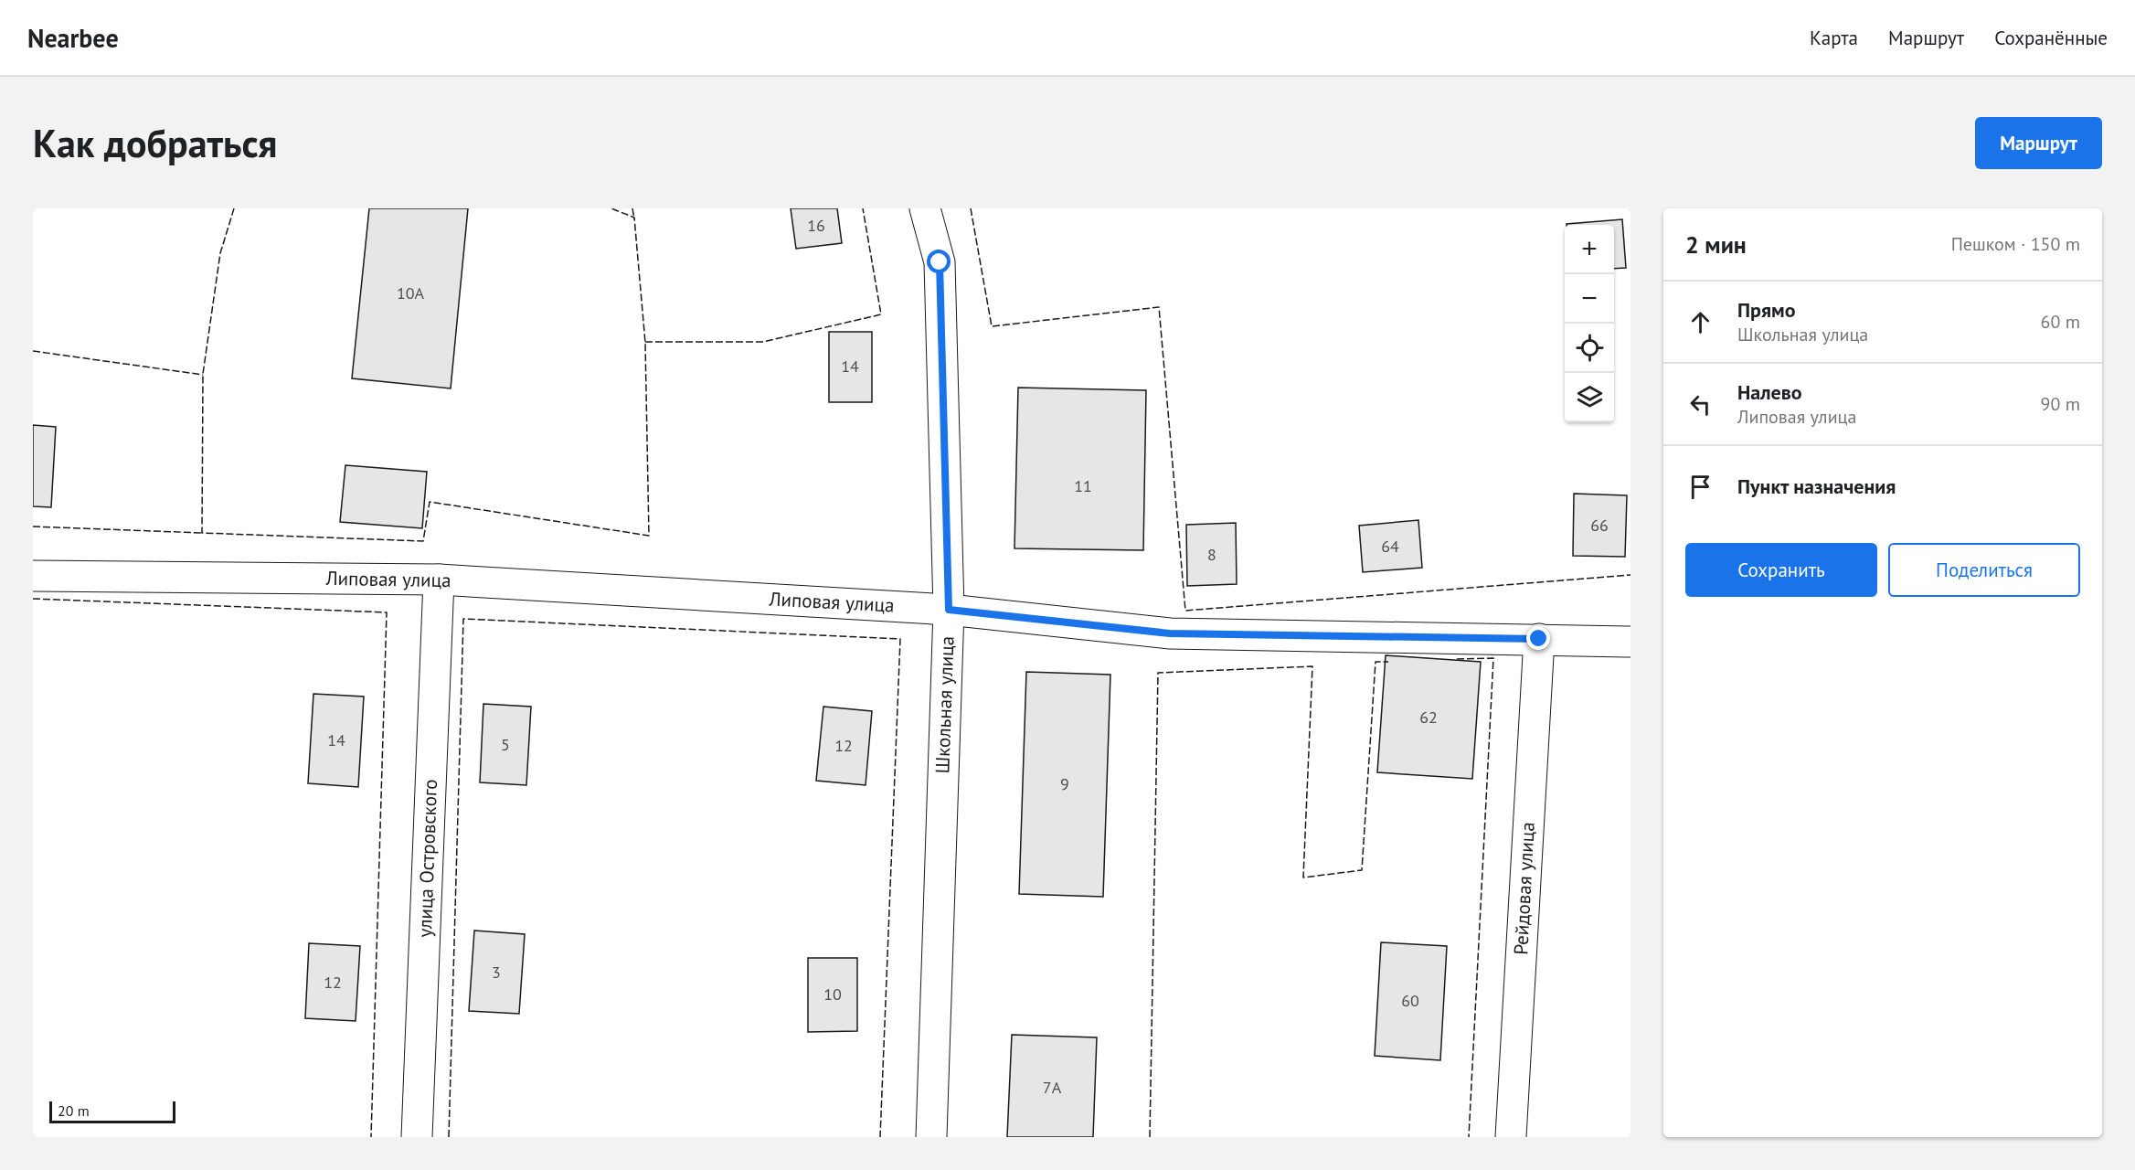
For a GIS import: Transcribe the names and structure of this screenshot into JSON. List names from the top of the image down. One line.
{"streets":{"street":["Липовая улица","Школьная улица","улица Островского","Рейдовая улица"]},"crossings":[["Липовая улица","Школьная улица"],["Липовая улица","улица Островского"],["Липовая улица","Рейдовая улица"]],"house_numbers":["16","10А","14","11","66","64","8","62","14","5","12","9","3","12","10","60","7А"],"scale_bar":"20 m","page":{"header":"Nearbee","nav":["Карта","Маршрут","Сохранённые"],"buttons":["Маршрут",["Сохранить","Поделиться"]],"title":"Как добраться","heading":["2 мин","Пешком · 150 m"],"map_buttons":["+","−"],"list":[["Прямо","Школьная улица","60 m"],["Налево","Липовая улица","90 m"],"Пункт назначения"],"scale":"20 m"}}
